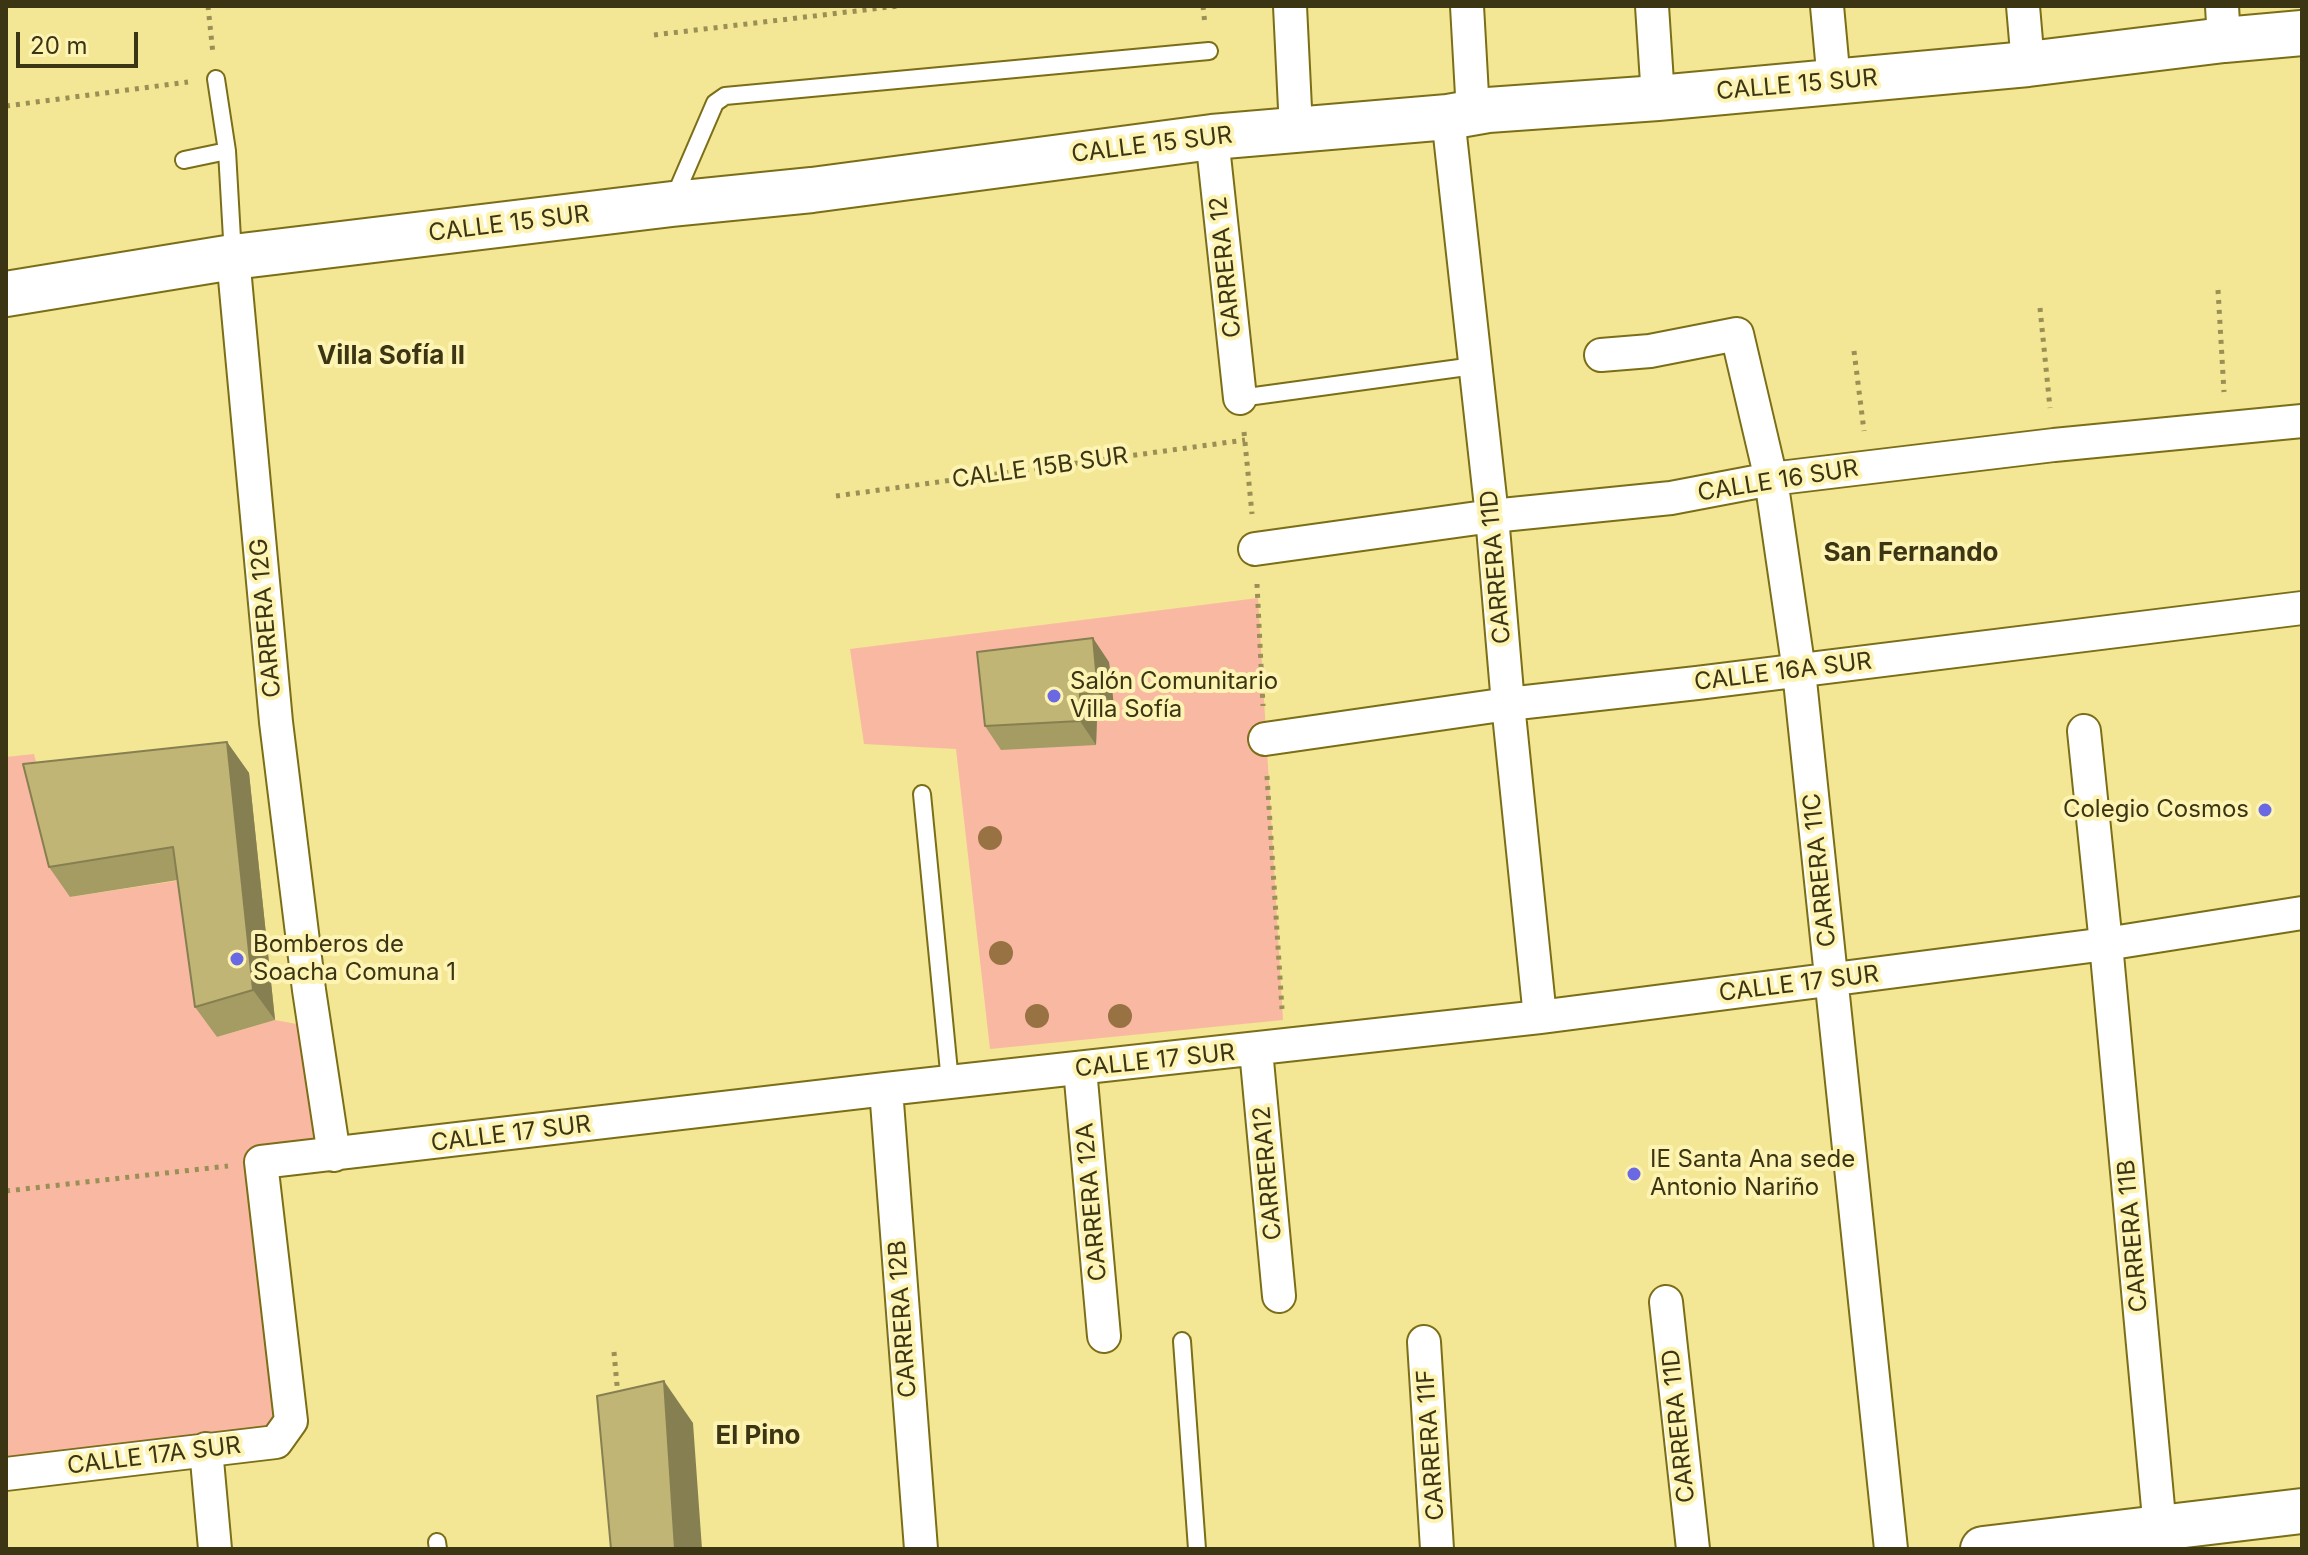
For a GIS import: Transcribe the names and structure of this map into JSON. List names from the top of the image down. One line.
{"streets":{"street":["CALLE 15 SUR","CARRERA 12","CALLE 16 SUR","CARRERA 11D","CARRERA 12G","CALLE 16A SUR","CARRERA 11C","CALLE 17 SUR","CARRERA12","CARRERA 12A","CARRERA 11B","CARRERA 12B","CARRERA 11F","CALLE 17A SUR"],"path":["CALLE 15B SUR"]},"crossings":[["CALLE 15 SUR","CARRERA 12"],["CALLE 15 SUR","CARRERA 11D"],["CALLE 15 SUR","CARRERA 12G"],["CALLE 16 SUR","CARRERA 11D"],["CALLE 16 SUR","CARRERA 11C"],["CARRERA 11D","CALLE 16A SUR"],["CARRERA 11D","CALLE 17 SUR"],["CARRERA 12G","CALLE 17 SUR"],["CALLE 16A SUR","CARRERA 11C"],["CARRERA 11C","CALLE 17 SUR"],["CALLE 17 SUR","CARRERA12"],["CALLE 17 SUR","CARRERA 12A"],["CALLE 17 SUR","CARRERA 11B"],["CALLE 17 SUR","CARRERA 12B"],["CALLE 17 SUR","CALLE 17A SUR"]],"districts":["Villa Sofía II","San Fernando","El Pino"],"places":["Salón Comunitario Villa Sofía","Colegio Cosmos","Bomberos de Soacha Comuna 1","IE Santa Ana sede Antonio Nariño"],"scale_bar":"20 m"}
